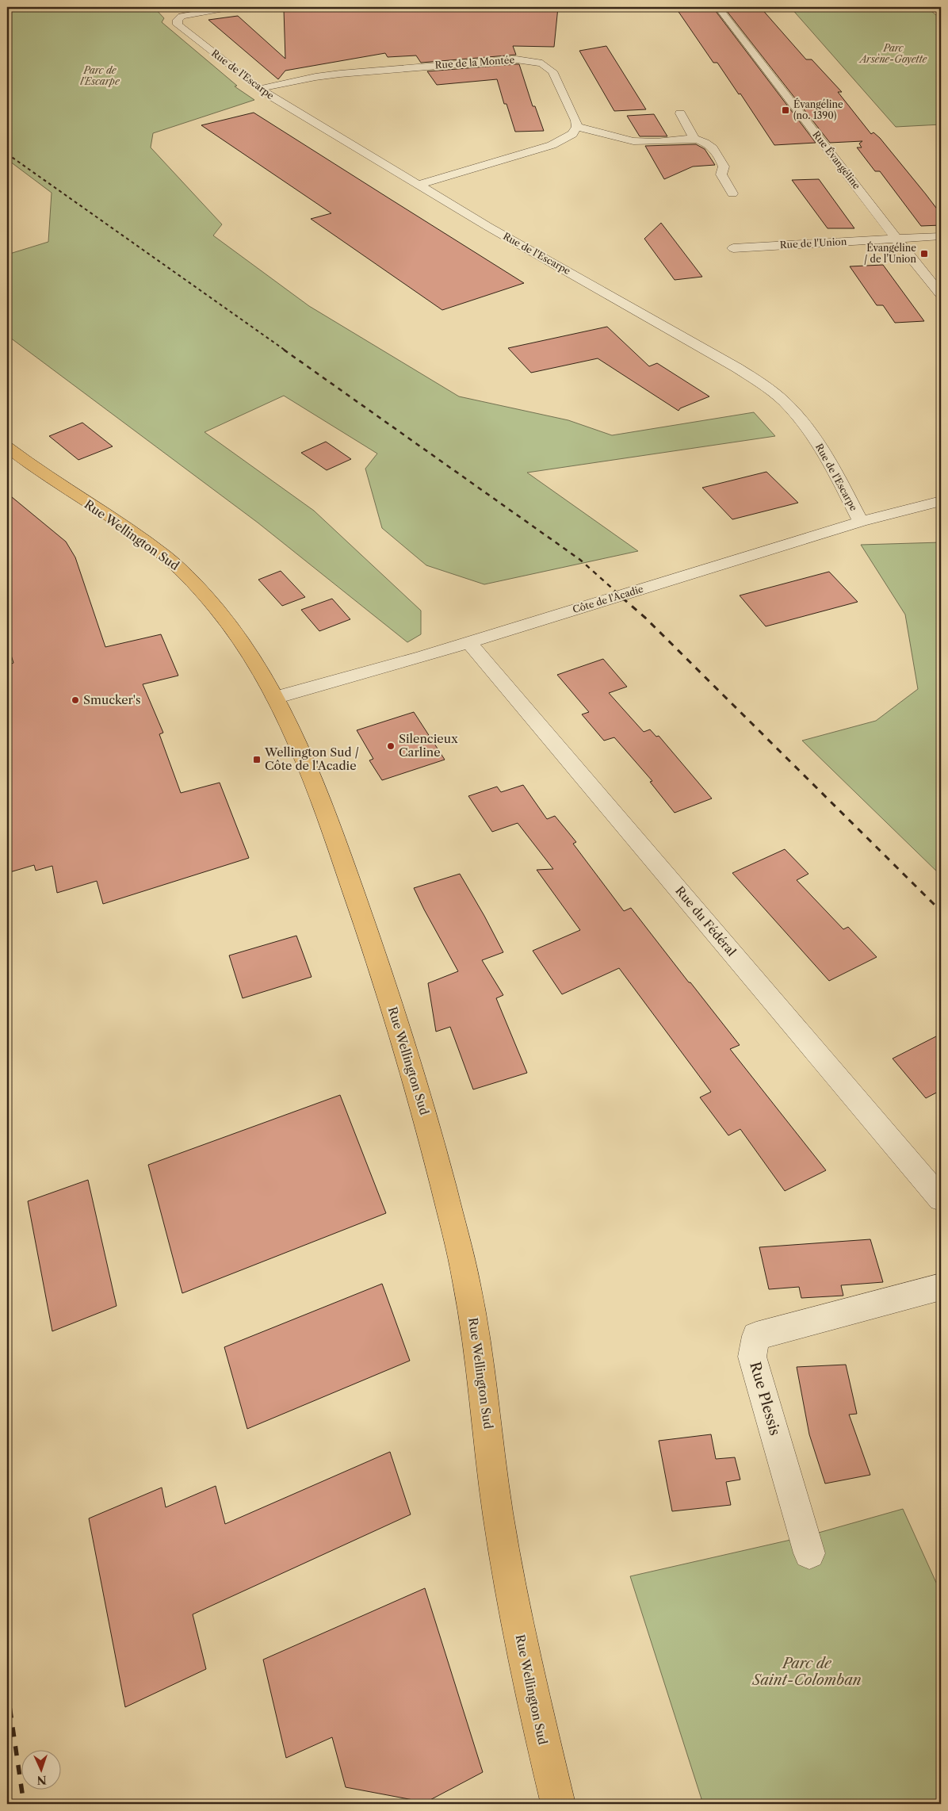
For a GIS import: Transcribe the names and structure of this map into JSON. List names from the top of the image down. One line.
{"streets":{"main road":["Rue Wellington Sud"],"street":["Rue de la Montée","Rue de l'Escarpe","Rue Évangéline","Rue de l'Union","Côte de l'Acadie","Rue du Fédéral","Rue Plessis"]},"crossings":[["Rue de la Montée","Rue de l'Escarpe"],["Rue de l'Escarpe","Côte de l'Acadie"],["Rue Évangéline","Rue de l'Union"],["Rue Wellington Sud","Côte de l'Acadie"],["Côte de l'Acadie","Rue du Fédéral"]],"parks":["Parc Arsène-Goyette","Parc de l'Escarpe","Parc de Saint-Colomban"],"places":{"transit":["Évangéline (no. 1390)","Évangéline / de l'Union","Wellington Sud / Côte de l'Acadie"],"other":["Smucker's","Silencieux Carline"]},"north":"bottom"}
